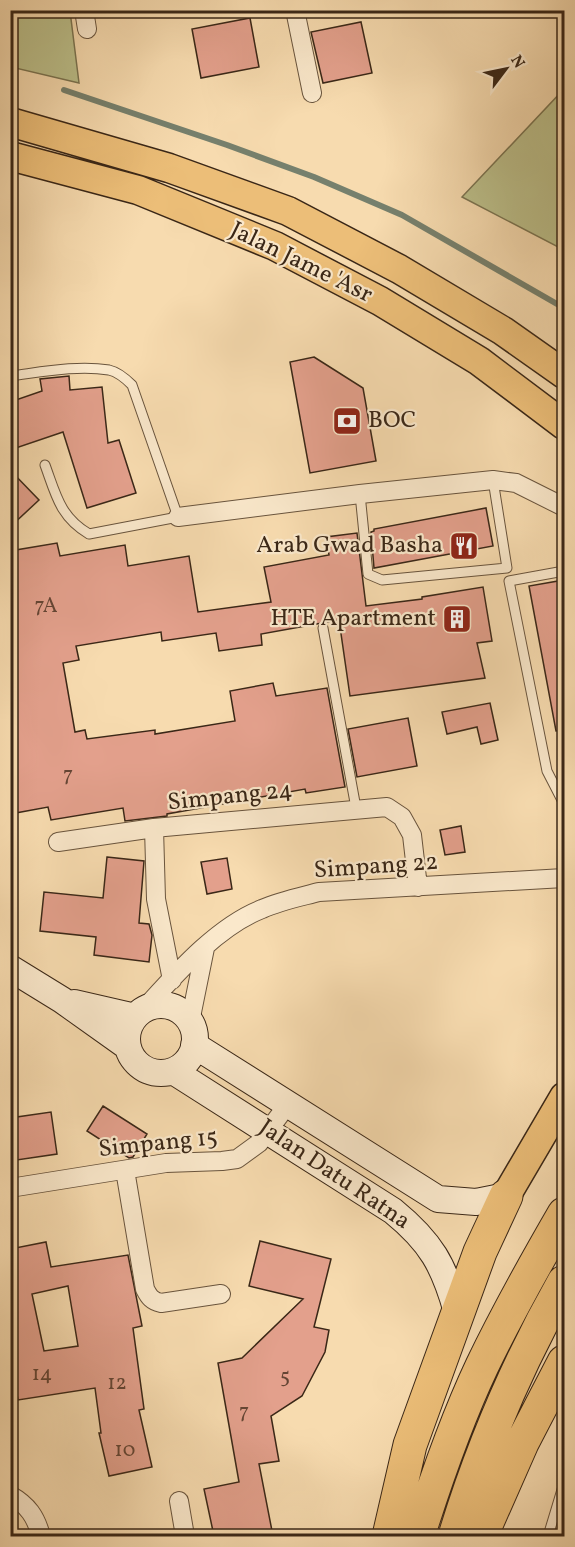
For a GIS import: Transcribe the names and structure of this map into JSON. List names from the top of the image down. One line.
{"streets":{"main road":["Jalan Jame 'Asr","Jalan Datu Ratna"],"street":["Simpang 24","Simpang 22","Simpang 15"]},"crossings":[["Simpang 24","Simpang 22"],["Simpang 22","Jalan Datu Ratna"],["Simpang 15","Jalan Datu Ratna"]],"places":{"bank":["BOC"],"restaurant":["Arab Gwad Basha"],"building":["HTE Apartment"]},"house_numbers":["7A","7","14","5","12","7","10"],"north":"top right"}
